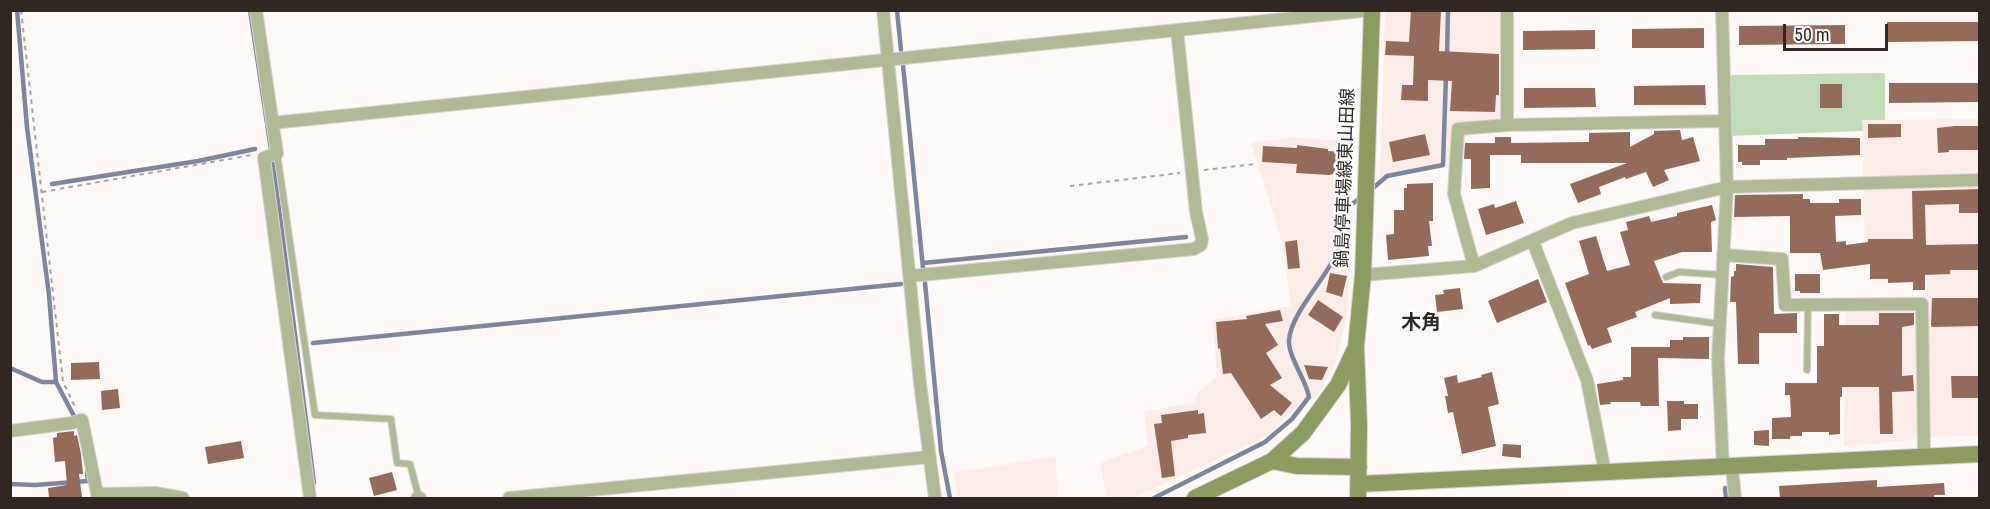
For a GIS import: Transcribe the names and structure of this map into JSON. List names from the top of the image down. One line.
{"streets":{"main road":["鍋島停車場線東山田線"]},"districts":["木角"],"scale_bar":"50 m"}
